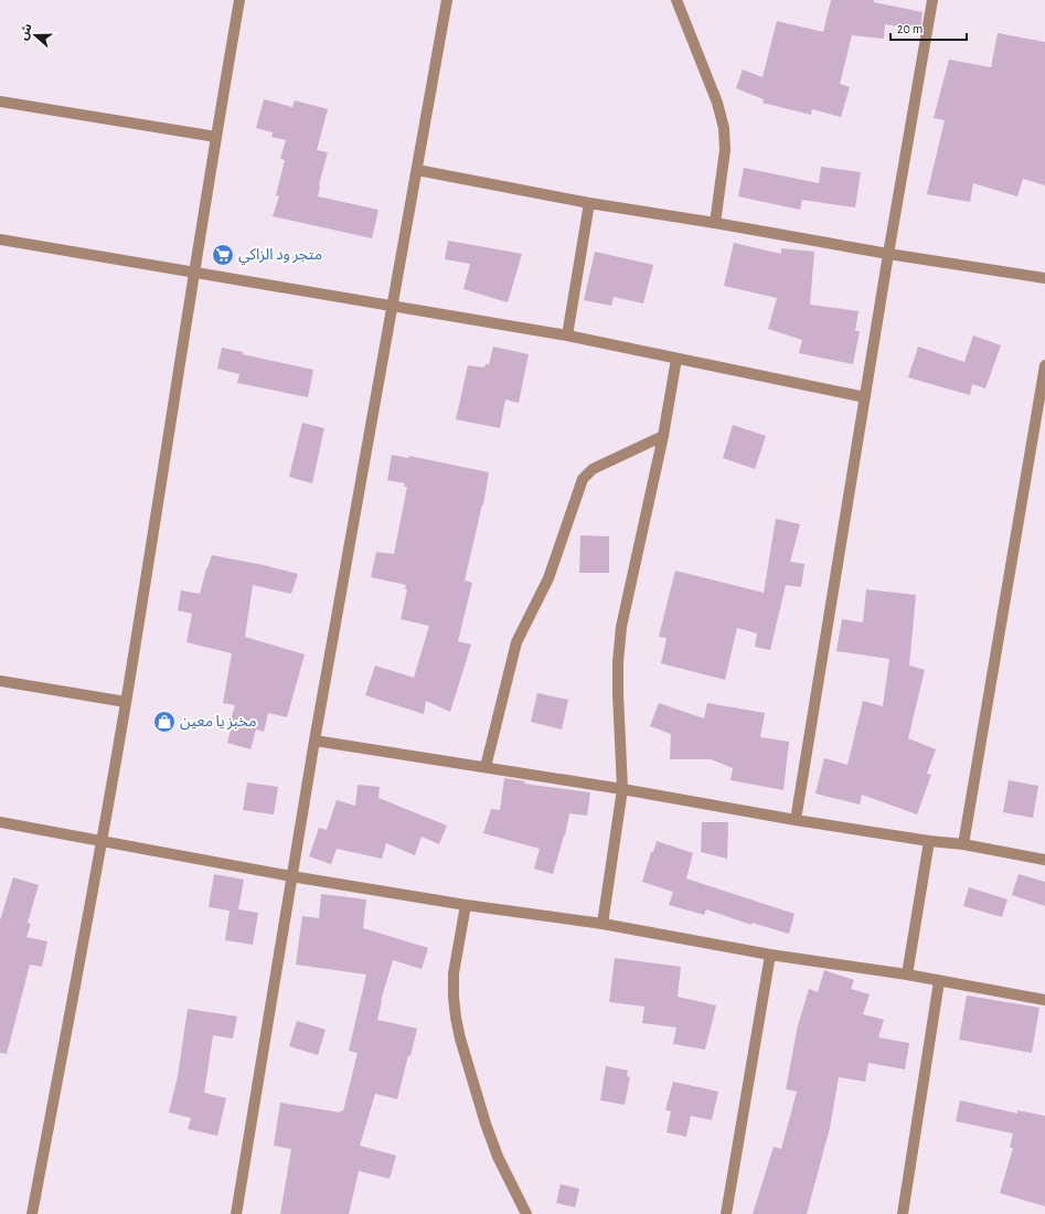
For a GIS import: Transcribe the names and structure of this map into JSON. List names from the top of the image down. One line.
{"places":{"supermarket":["متجر ود الزاكي"],"shop":["مخبز يا معين"]},"scale_bar":"20 m","north":"left"}
